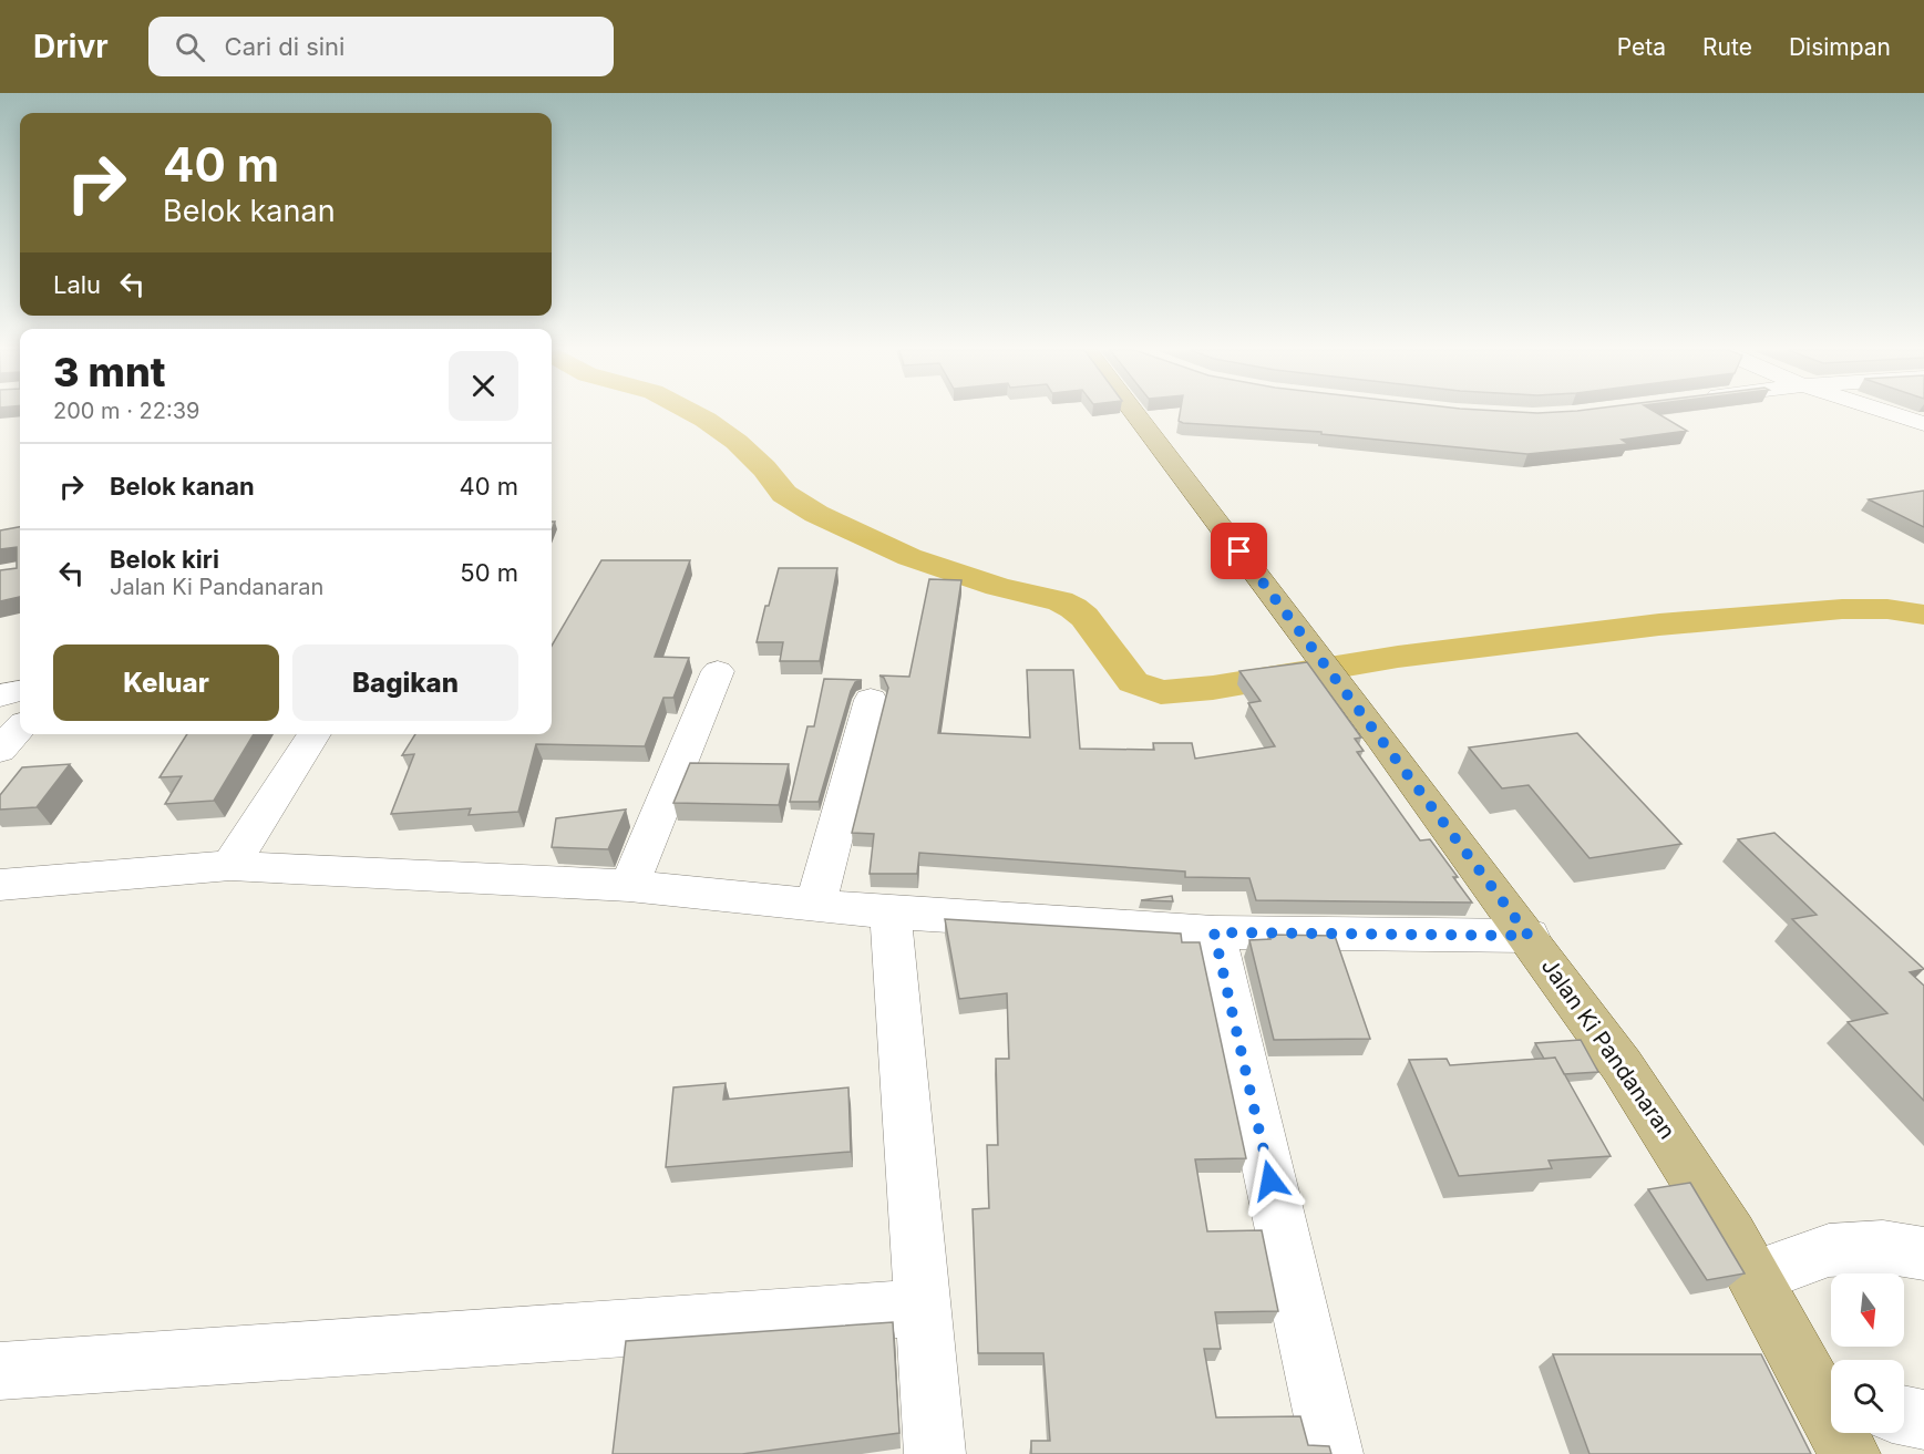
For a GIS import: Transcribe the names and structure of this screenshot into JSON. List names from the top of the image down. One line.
{"streets":{"main road":["Jalan Ki Pandanaran"]},"north":"bottom","page":{"header":"Drivr","search":"Cari di sini","nav":["Peta","Rute","Disimpan"],"turn":["40 m","Belok kanan"],"then":"Lalu","heading":["3 mnt","200 m · 22:39"],"list":[{"name":"Belok kanan","value":"40 m"},{"name":"Belok kiri","note":"Jalan Ki Pandanaran","value":"50 m"}],"buttons":["Keluar","Bagikan"]}}
